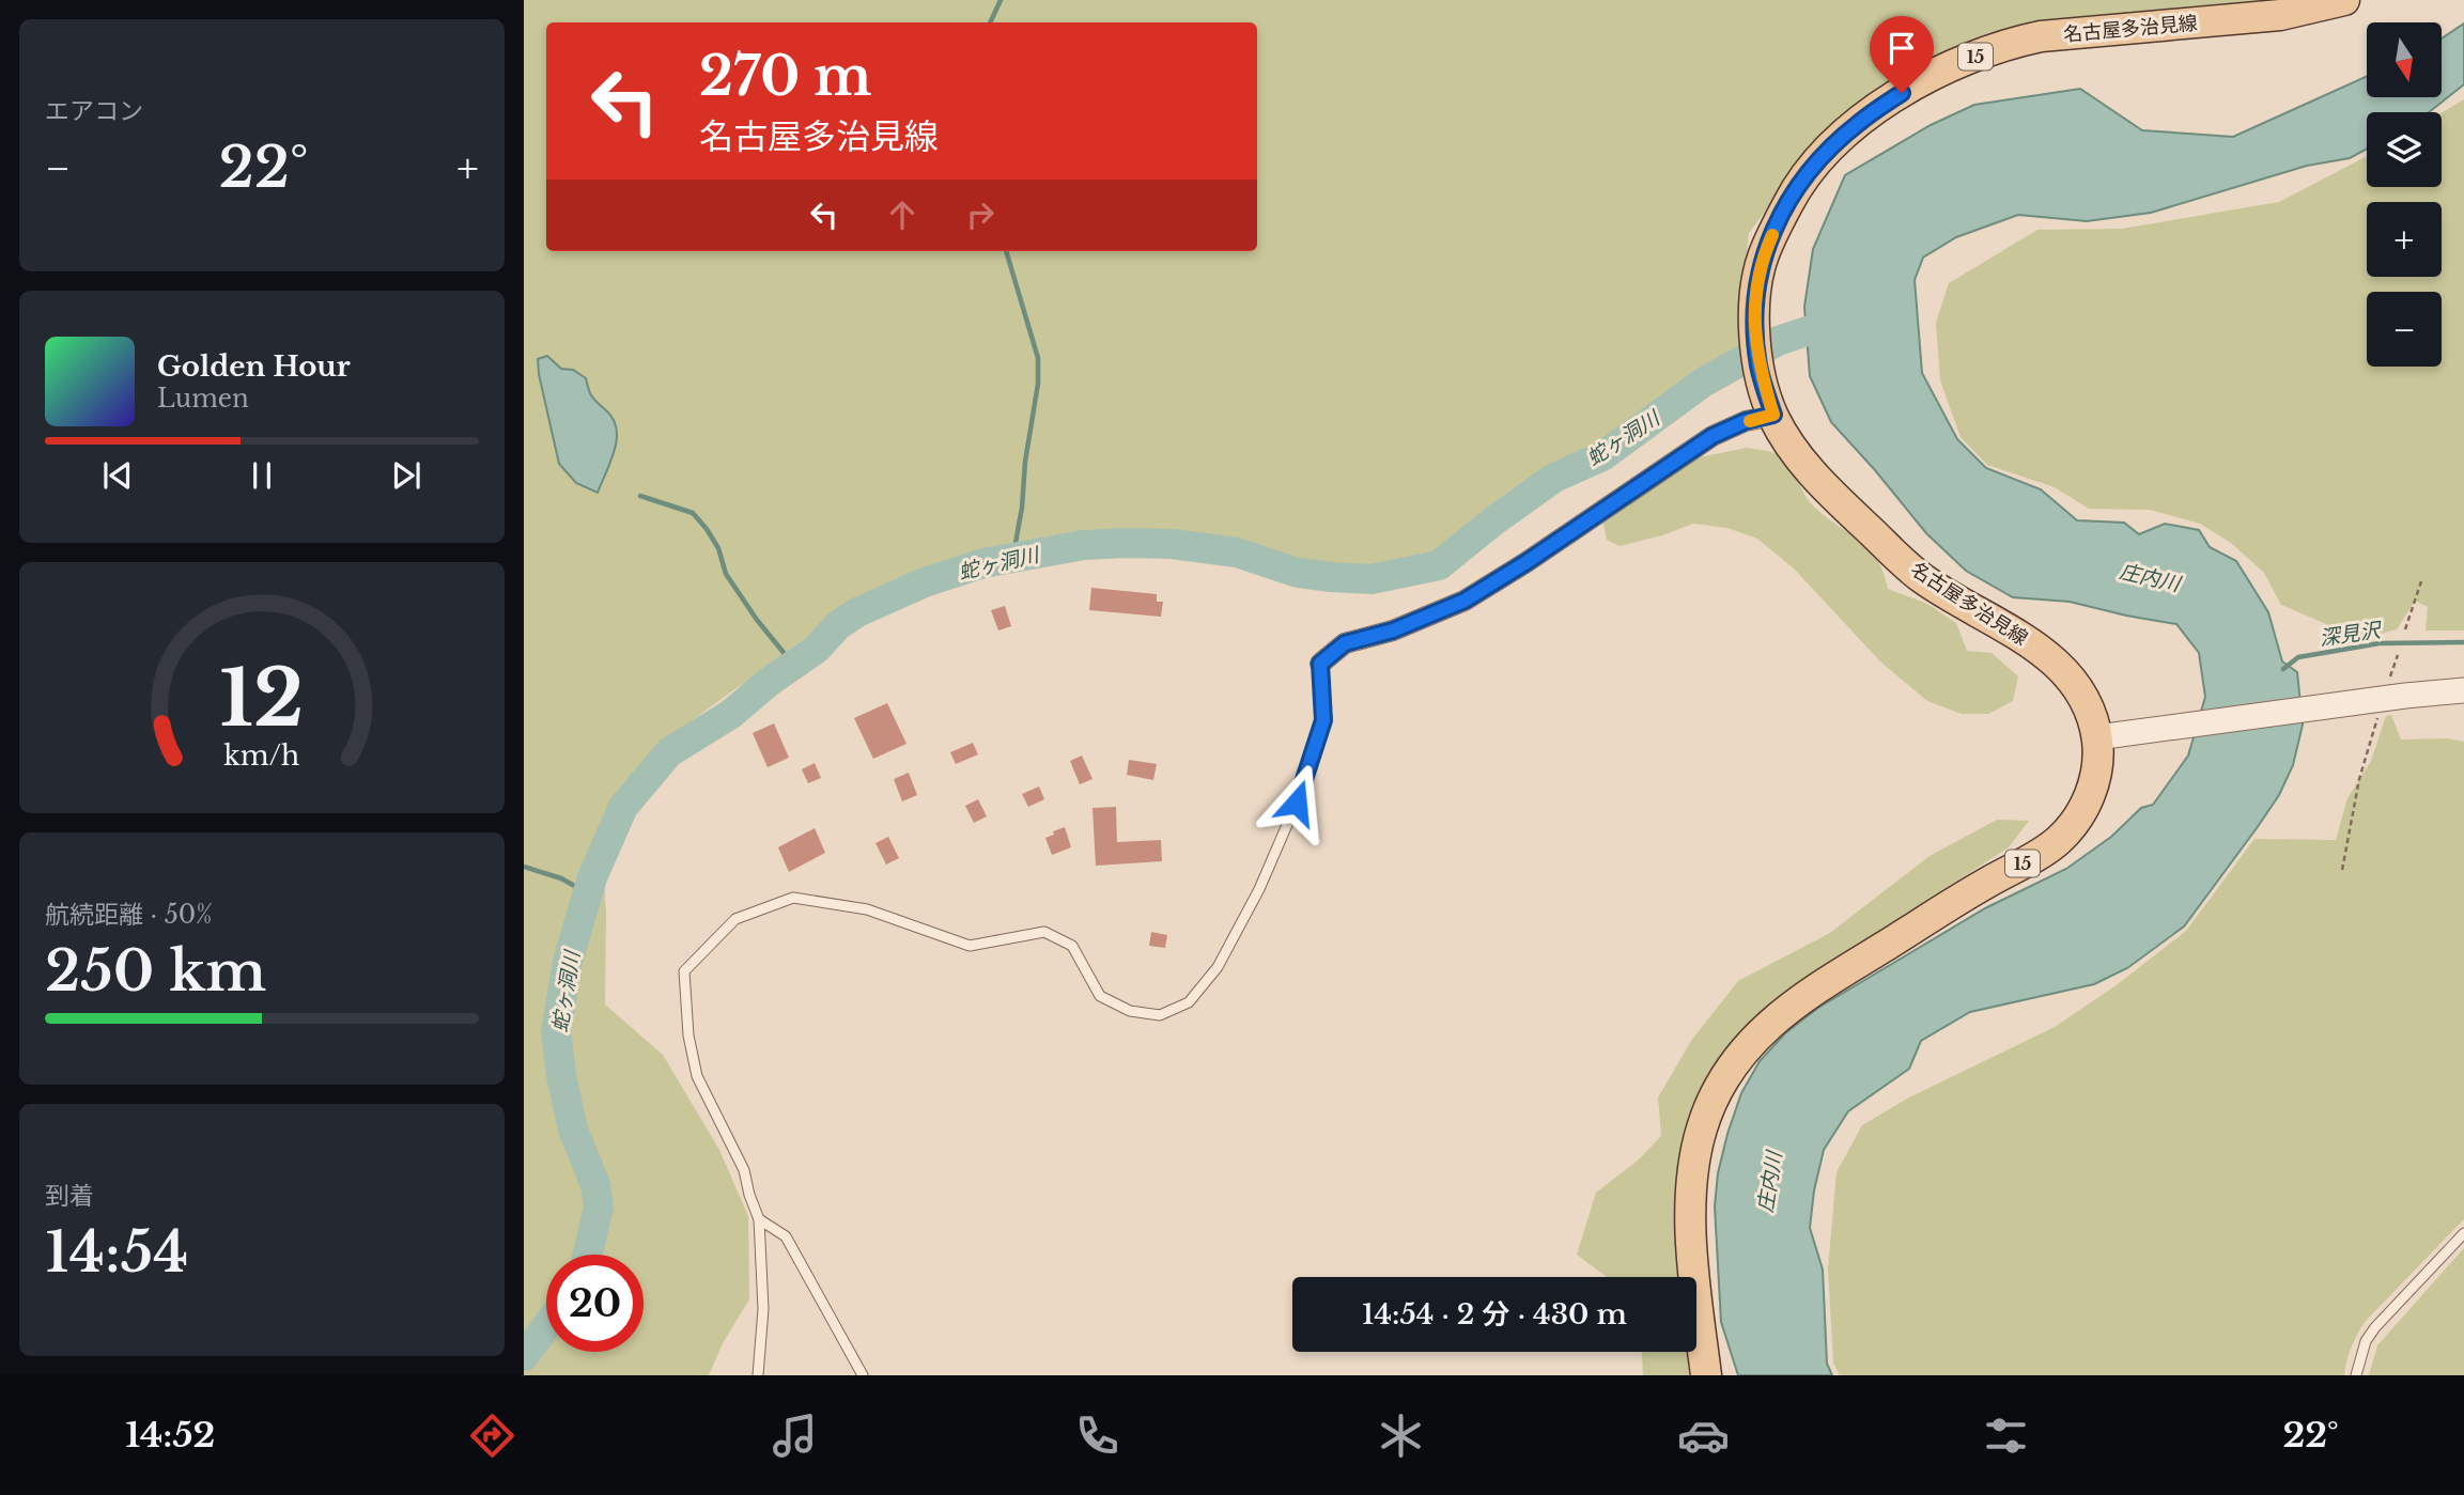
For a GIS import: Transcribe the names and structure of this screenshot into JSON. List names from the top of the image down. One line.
{"streets":{"main road":["名古屋多治見線","15"]},"water":["蛇ヶ洞川","庄内川","深見沢"],"north":"bottom","page":{"tile":["エアコン",["航続距離 · 50%","250 km"],["到着","14:54"]],"map_buttons":["+","−"],"turn":["270 m","名古屋多治見線"],"heat":["−","22°","+"],"song":["Golden Hour","Lumen"],"limit":"20","trip":"14:54 · 2 分 · 430 m","tabs":["14:52","22°"],"gauge":["12","km/h"]}}
